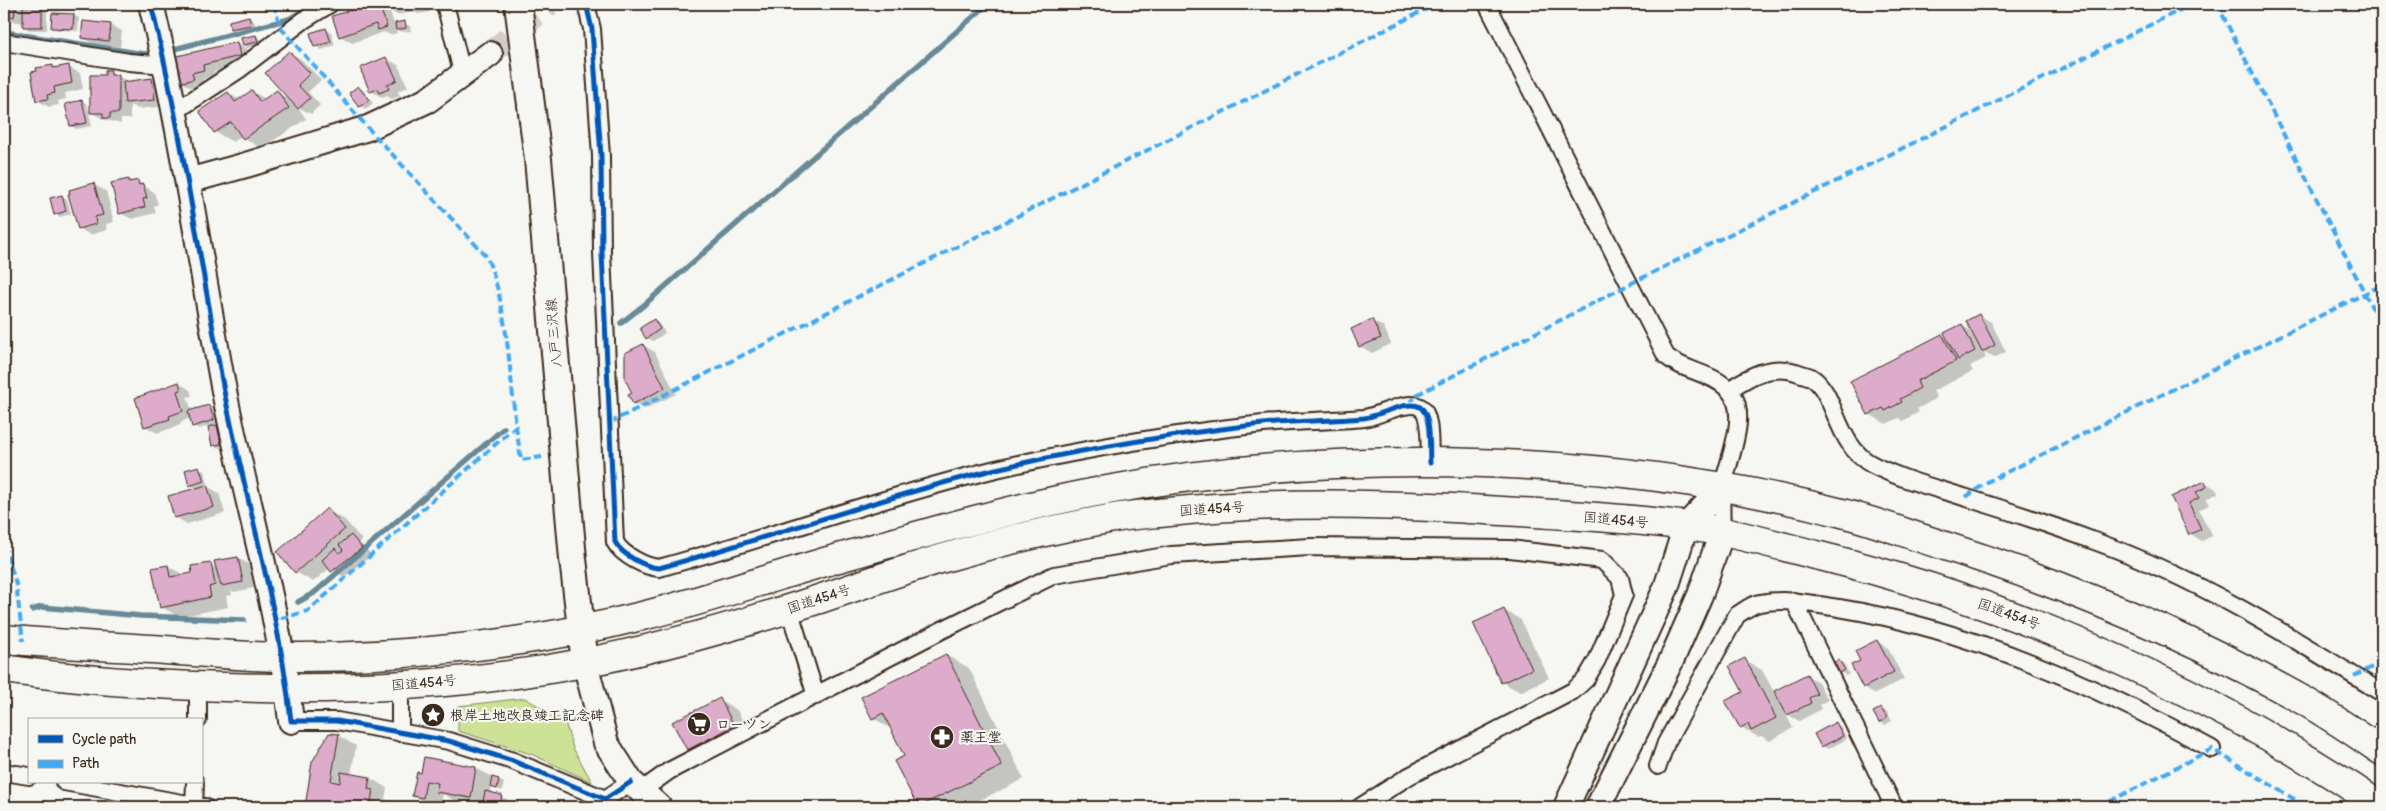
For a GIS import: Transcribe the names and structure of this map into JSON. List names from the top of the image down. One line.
{"streets":{"highway":["国道454号"],"main road":["八戸三沢線"]},"crossings":[["八戸三沢線","国道454号"]],"places":{"place":["根岸土地改良竣工記念碑"],"supermarket":["ローソン"],"pharmacy":["薬王堂"]},"legend":["Cycle path","Path"]}
